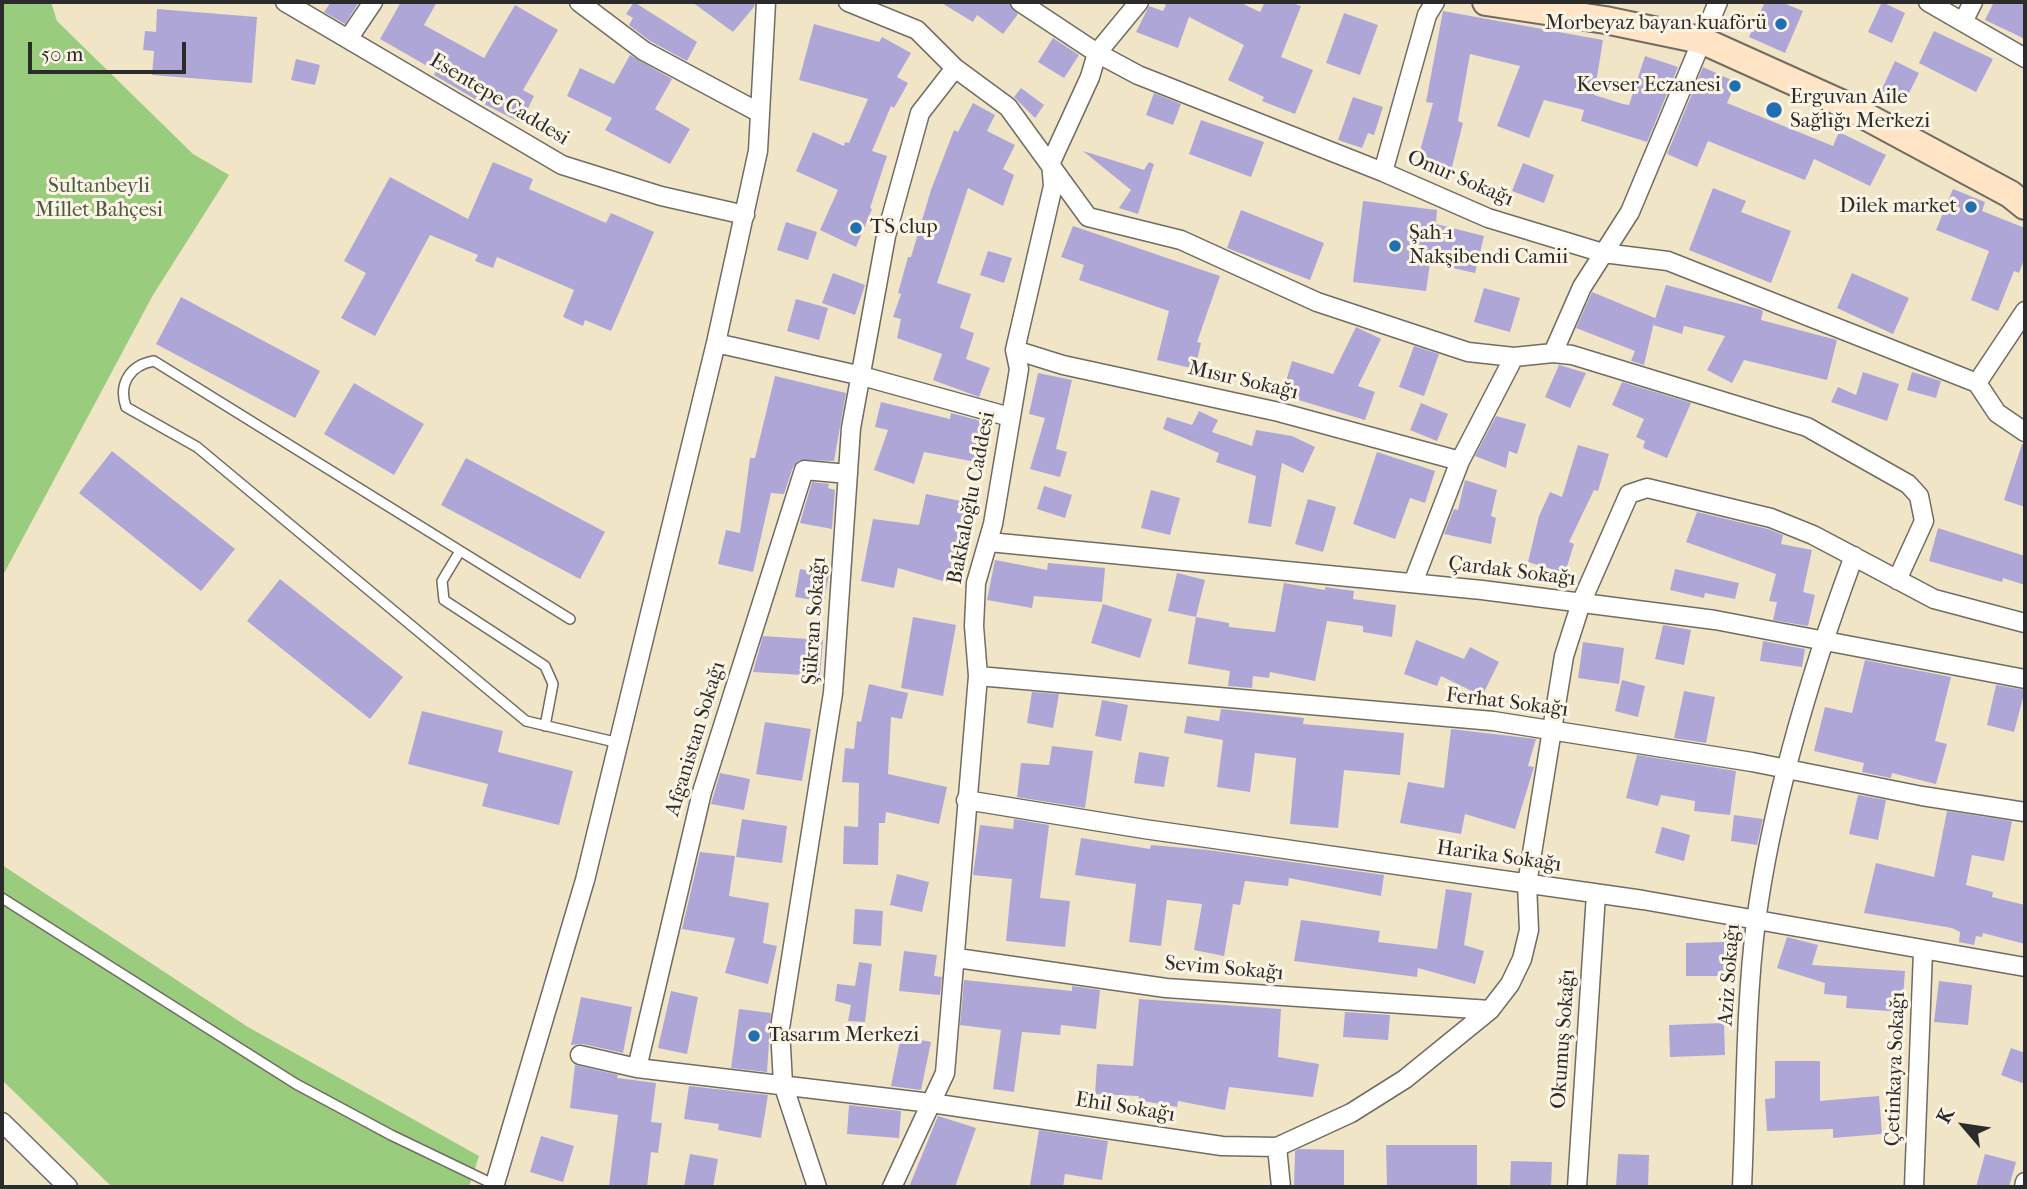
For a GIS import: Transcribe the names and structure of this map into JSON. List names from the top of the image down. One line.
{"streets":{"street":["Esentepe Caddesi","Onur Sokağı","Mısır Sokağı","Bakkaloğlu Caddesi","Çardak Sokağı","Şükran Sokağı","Ferhat Sokağı","Afganistan Sokağı","Harika Sokağı","Sevim Sokağı","Aziz Sokağı","Okumuş Sokağı","Çetinkaya Sokağı","Ehil Sokağı"]},"crossings":[["Onur Sokağı","Bakkaloğlu Caddesi"],["Mısır Sokağı","Bakkaloğlu Caddesi"],["Bakkaloğlu Caddesi","Çardak Sokağı"],["Bakkaloğlu Caddesi","Ferhat Sokağı"],["Bakkaloğlu Caddesi","Harika Sokağı"],["Bakkaloğlu Caddesi","Sevim Sokağı"],["Bakkaloğlu Caddesi","Ehil Sokağı"],["Çardak Sokağı","Aziz Sokağı"],["Çardak Sokağı","Ehil Sokağı"],["Şükran Sokağı","Afganistan Sokağı"],["Şükran Sokağı","Ehil Sokağı"],["Ferhat Sokağı","Aziz Sokağı"],["Ferhat Sokağı","Ehil Sokağı"],["Afganistan Sokağı","Ehil Sokağı"],["Harika Sokağı","Aziz Sokağı"],["Harika Sokağı","Okumuş Sokağı"],["Harika Sokağı","Çetinkaya Sokağı"],["Harika Sokağı","Ehil Sokağı"],["Sevim Sokağı","Ehil Sokağı"],["Aziz Sokağı","Ehil Sokağı"]],"parks":["Sultanbeyli Millet Bahçesi"],"places":["Morbeyaz bayan kuaförü","Kevser Eczanesi","Erguvan Aile Sağlığı Merkezi","Dilek market","TS clup","Şah-ı Nakşibendi Camii","Tasarım Merkezi"],"scale_bar":"50 m","north":"top left"}
